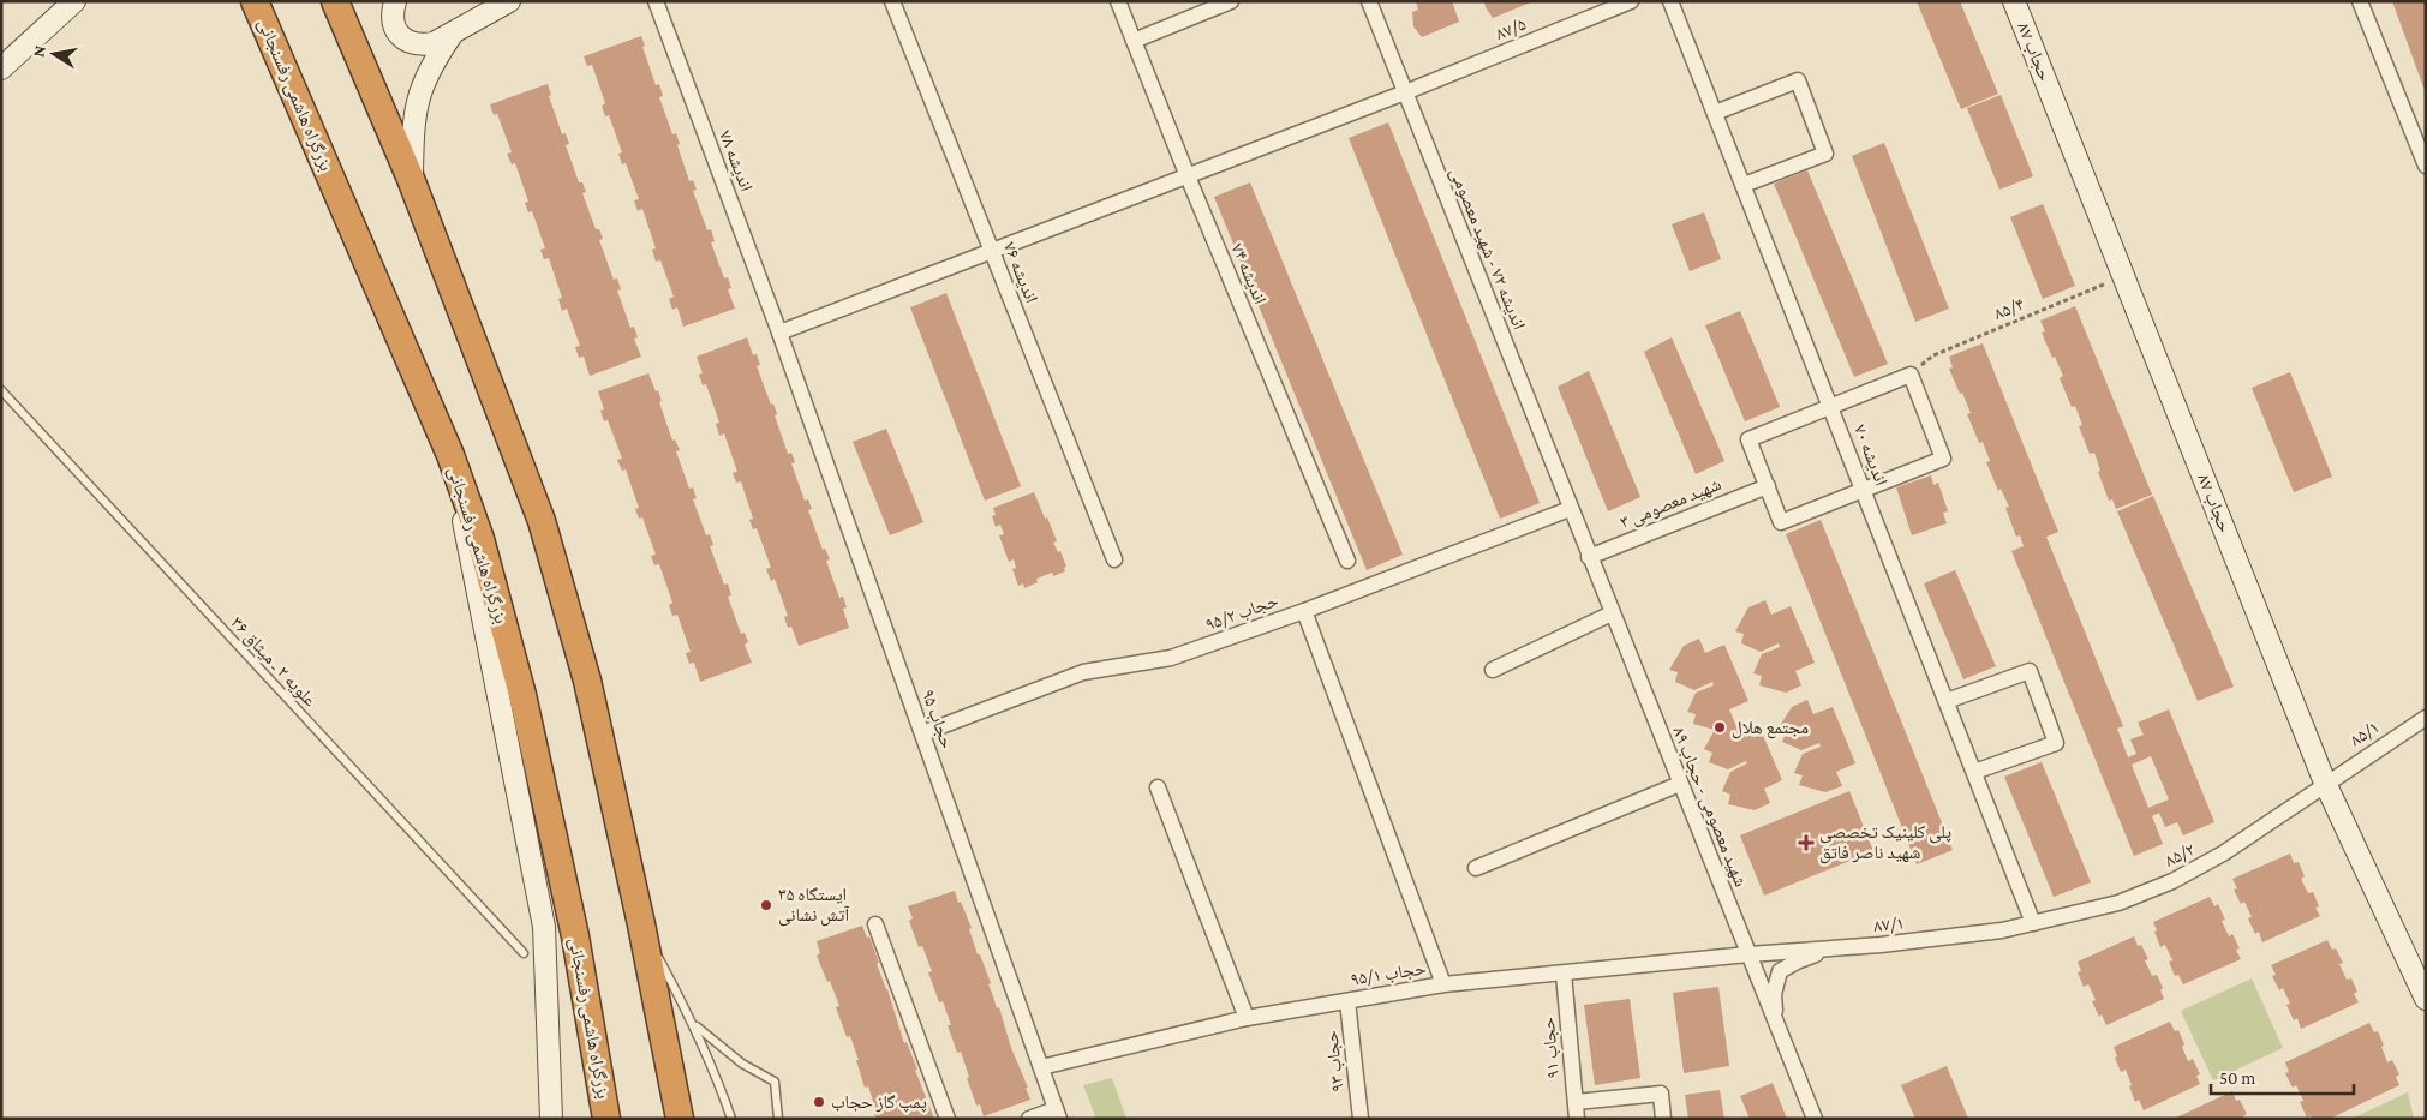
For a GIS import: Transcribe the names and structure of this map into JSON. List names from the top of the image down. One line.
{"streets":{"highway":["بزرگراه هاشمی رفسنجانی"],"street":["۸۷/۵","حجاب ۸۷","اندیشه ۷۸","اندیشه ۷۲ - شهید معصومی","اندیشه ۷۶","اندیشه ۷۴","اندیشه ۷۰","شهید معصومی ۳","حجاب ۹۵/۲","حجاب ۹۵","۸۵/۱","شهید معصومی - حجاب ۸۹","۸۵/۲","۸۷/۱","حجاب ۹۵/۱","حجاب ۹۱","حجاب ۹۳"],"lane":["علویه ۲ ـ میثاق ۳۶"],"path":["۸۵/۴"]},"crossings":[["۸۷/۵","اندیشه ۷۸"],["۸۷/۵","اندیشه ۷۲ - شهید معصومی"],["۸۷/۵","اندیشه ۷۶"],["۸۷/۵","اندیشه ۷۴"],["۸۷/۵","حجاب ۹۵"],["حجاب ۸۷","۸۵/۴"],["حجاب ۸۷","۸۵/۱"],["حجاب ۸۷","۸۵/۲"],["اندیشه ۷۸","حجاب ۹۵"],["اندیشه ۷۲ - شهید معصومی","حجاب ۹۵/۲"],["اندیشه ۷۲ - شهید معصومی","شهید معصومی - حجاب ۸۹"],["اندیشه ۷۰","۸۵/۲"],["اندیشه ۷۰","۸۷/۱"],["شهید معصومی ۳","شهید معصومی - حجاب ۸۹"],["حجاب ۹۵/۲","حجاب ۹۵"],["حجاب ۹۵/۲","شهید معصومی - حجاب ۸۹"],["حجاب ۹۵","حجاب ۹۵/۱"],["۸۵/۱","۸۵/۲"],["شهید معصومی - حجاب ۸۹","۸۷/۱"],["شهید معصومی - حجاب ۸۹","حجاب ۹۵/۱"],["۸۵/۲","۸۷/۱"],["۸۷/۱","حجاب ۹۵/۱"],["حجاب ۹۵/۱","حجاب ۹۱"],["حجاب ۹۵/۱","حجاب ۹۳"]],"places":{"other":["مجتمع هلال","ایستگاه ۳۵ آتش نشانی","پمپ گاز حجاب"],"health":["پلی کلینیک تخصصی شهید ناصر فاتق"]},"scale_bar":"50 m","north":"left"}
